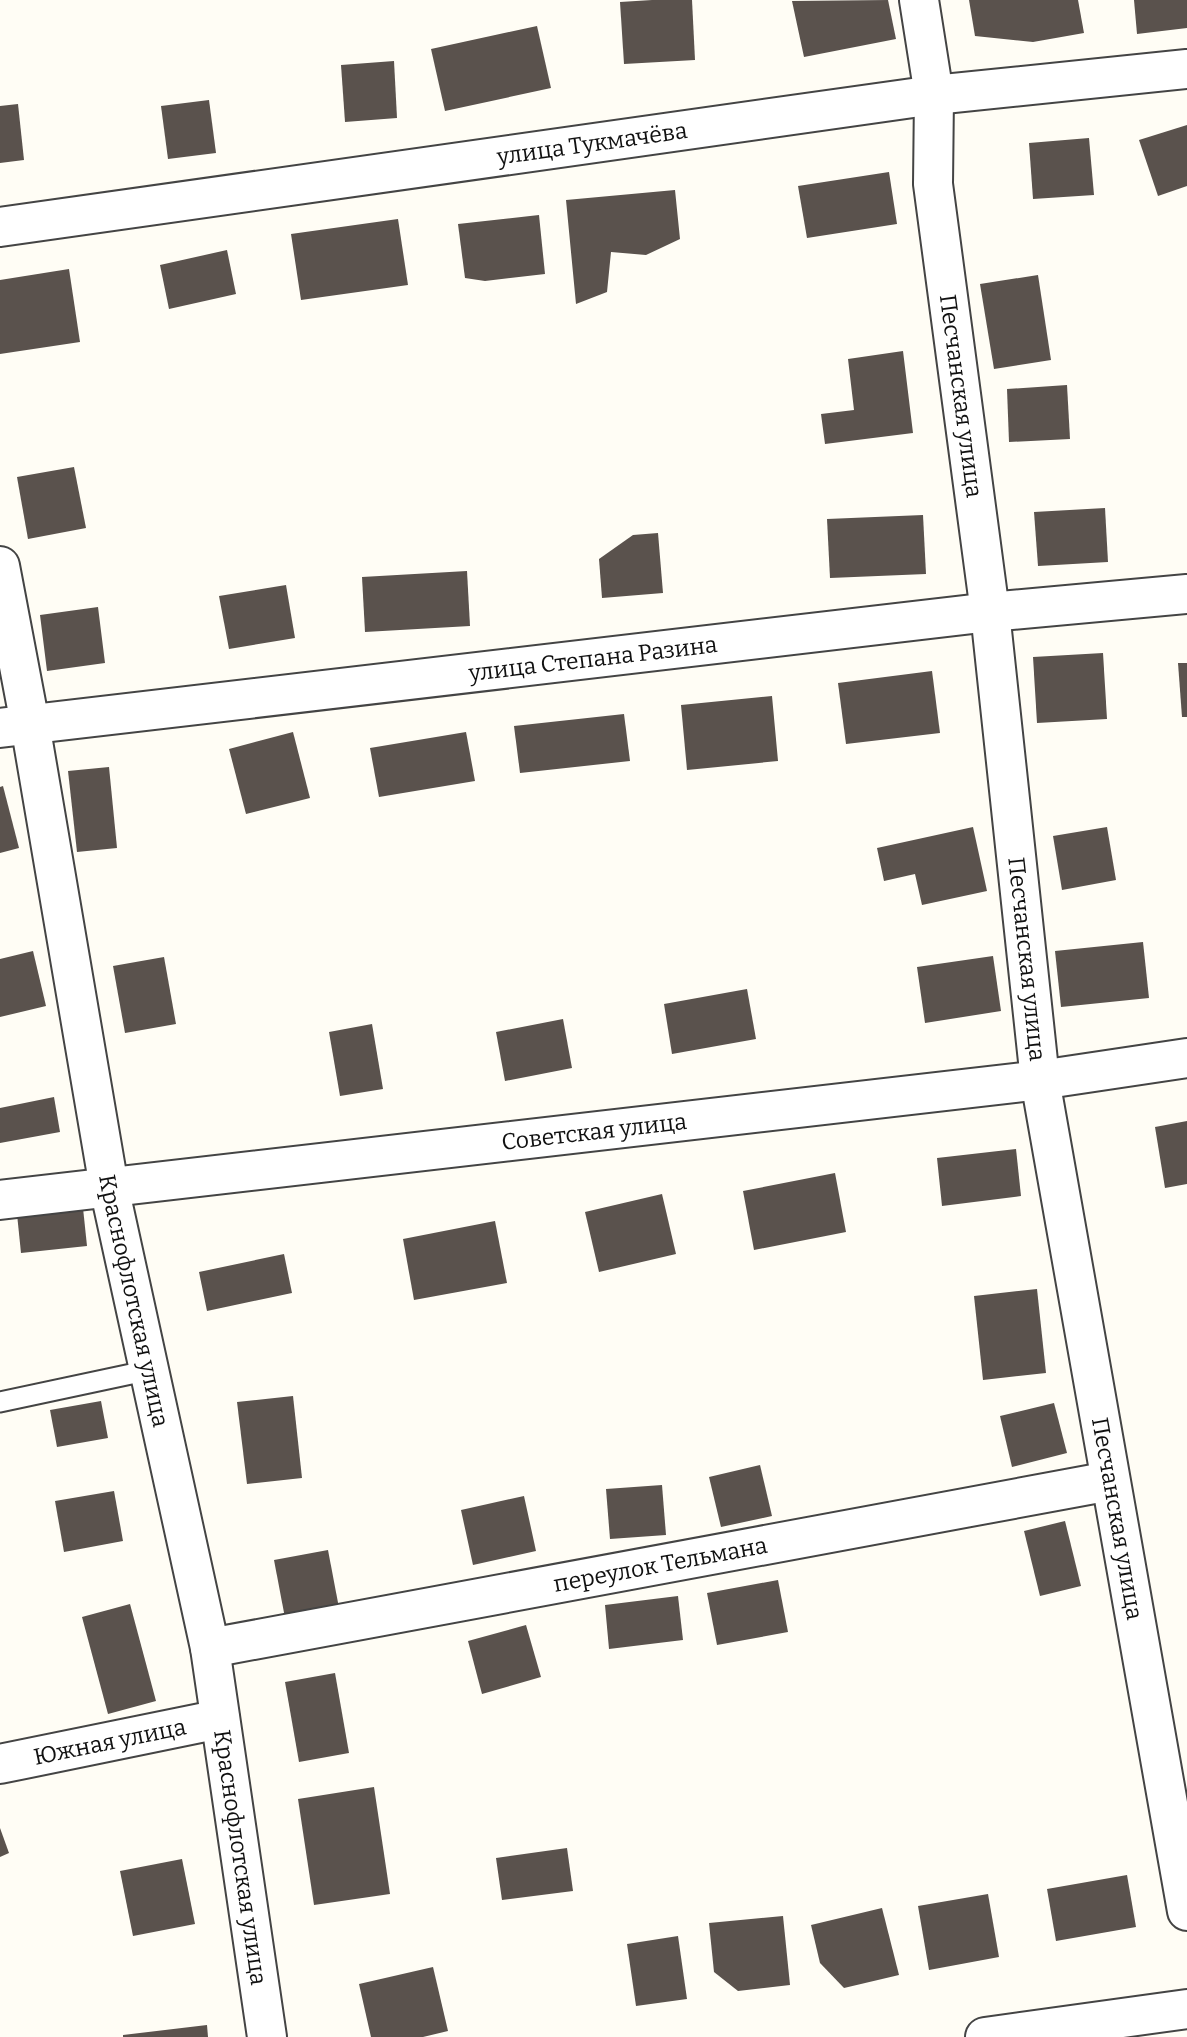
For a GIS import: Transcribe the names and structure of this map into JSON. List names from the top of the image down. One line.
{"streets":{"street":["улица Тукмачёва","Песчанская улица","улица Степана Разина","Советская улица","Краснофлотская улица","переулок Тельмана","Южная улица"]},"crossings":[["улица Тукмачёва","Песчанская улица"],["Песчанская улица","улица Степана Разина"],["Песчанская улица","Советская улица"],["Песчанская улица","переулок Тельмана"],["улица Степана Разина","Краснофлотская улица"],["Советская улица","Краснофлотская улица"],["Краснофлотская улица","переулок Тельмана"],["Краснофлотская улица","Южная улица"]]}
